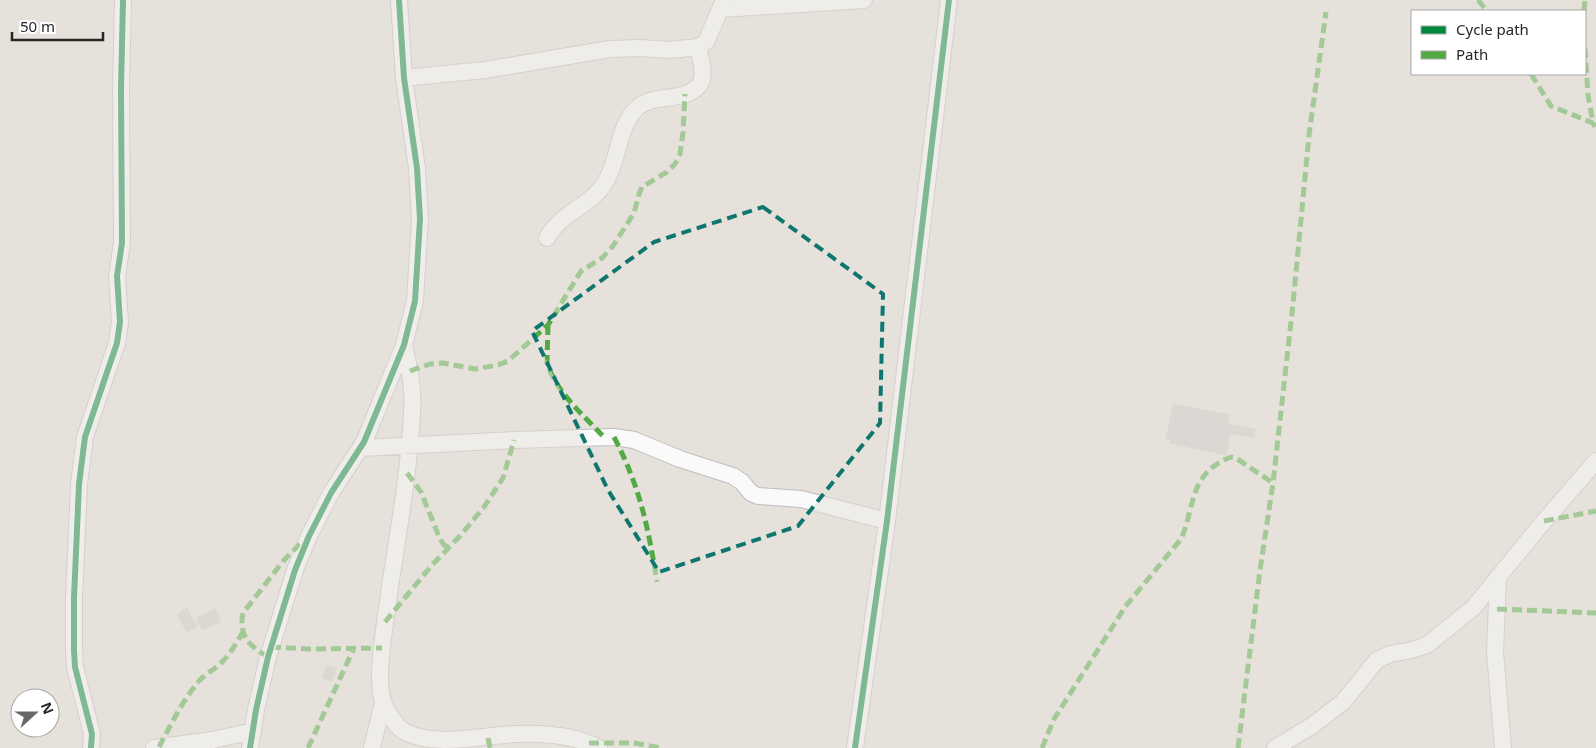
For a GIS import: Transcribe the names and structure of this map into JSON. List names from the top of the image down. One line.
{"legend":["Cycle path","Path"],"scale_bar":"50 m","north":"right"}
